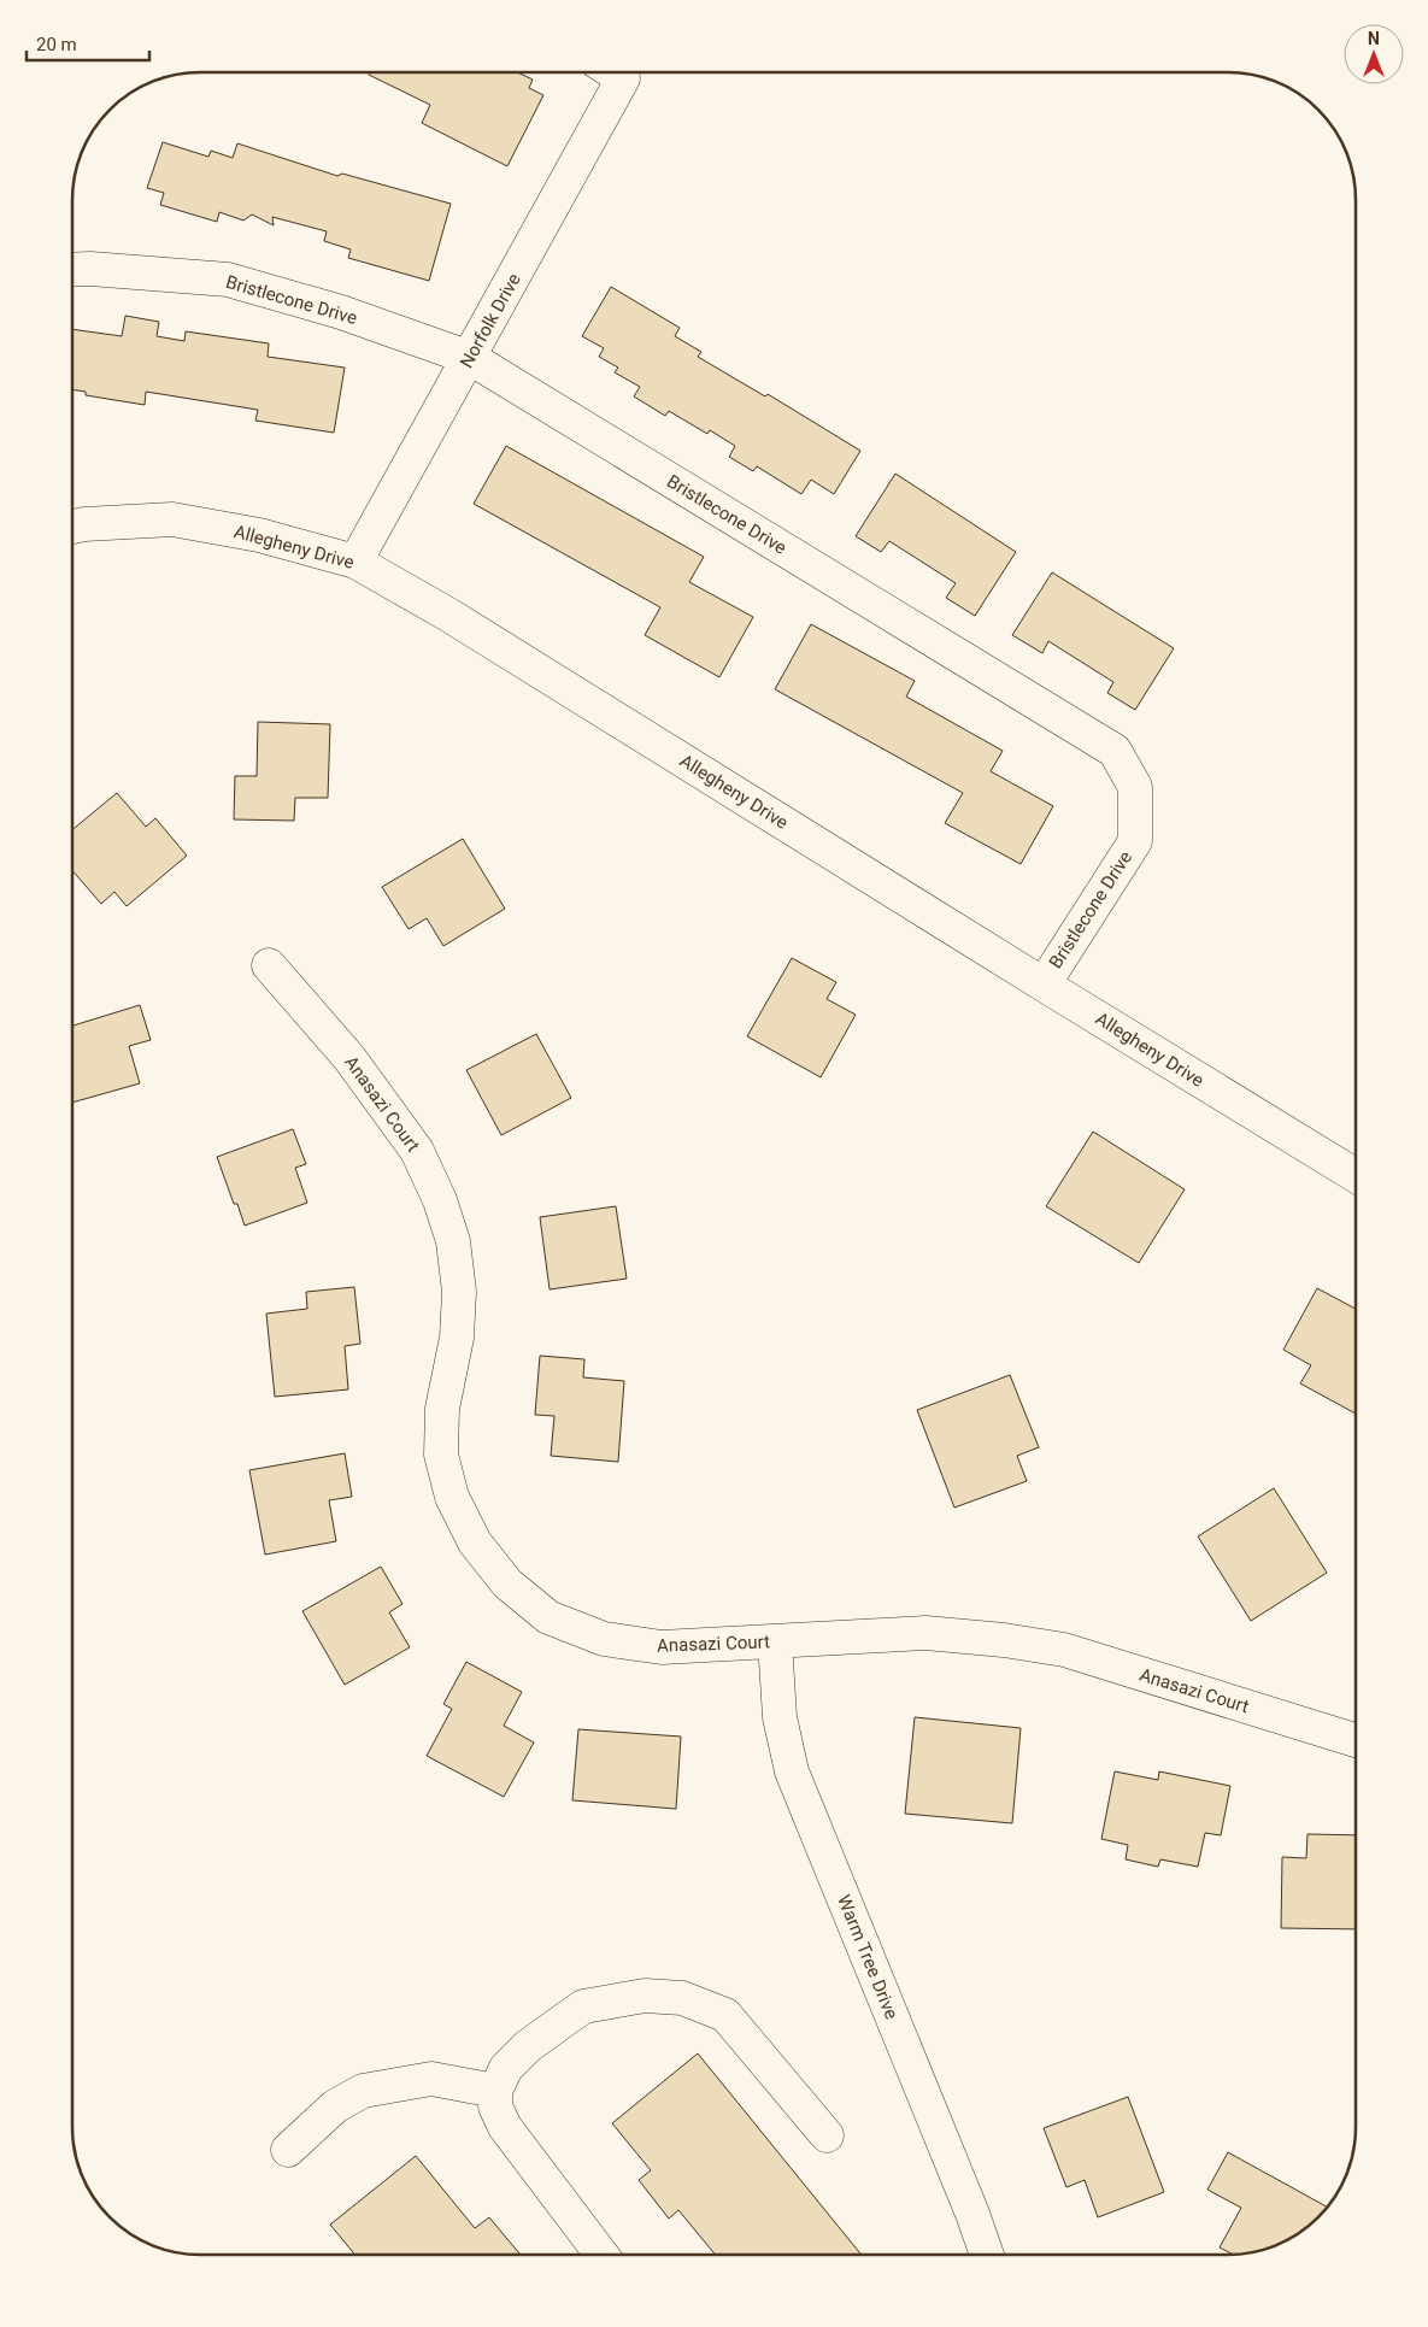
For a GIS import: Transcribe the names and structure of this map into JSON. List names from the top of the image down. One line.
{"streets":{"street":["Bristlecone Drive","Norfolk Drive","Allegheny Drive","Anasazi Court","Warm Tree Drive"]},"crossings":[["Bristlecone Drive","Norfolk Drive"],["Bristlecone Drive","Allegheny Drive"],["Norfolk Drive","Allegheny Drive"],["Anasazi Court","Warm Tree Drive"]],"scale_bar":"20 m","north":"top"}
